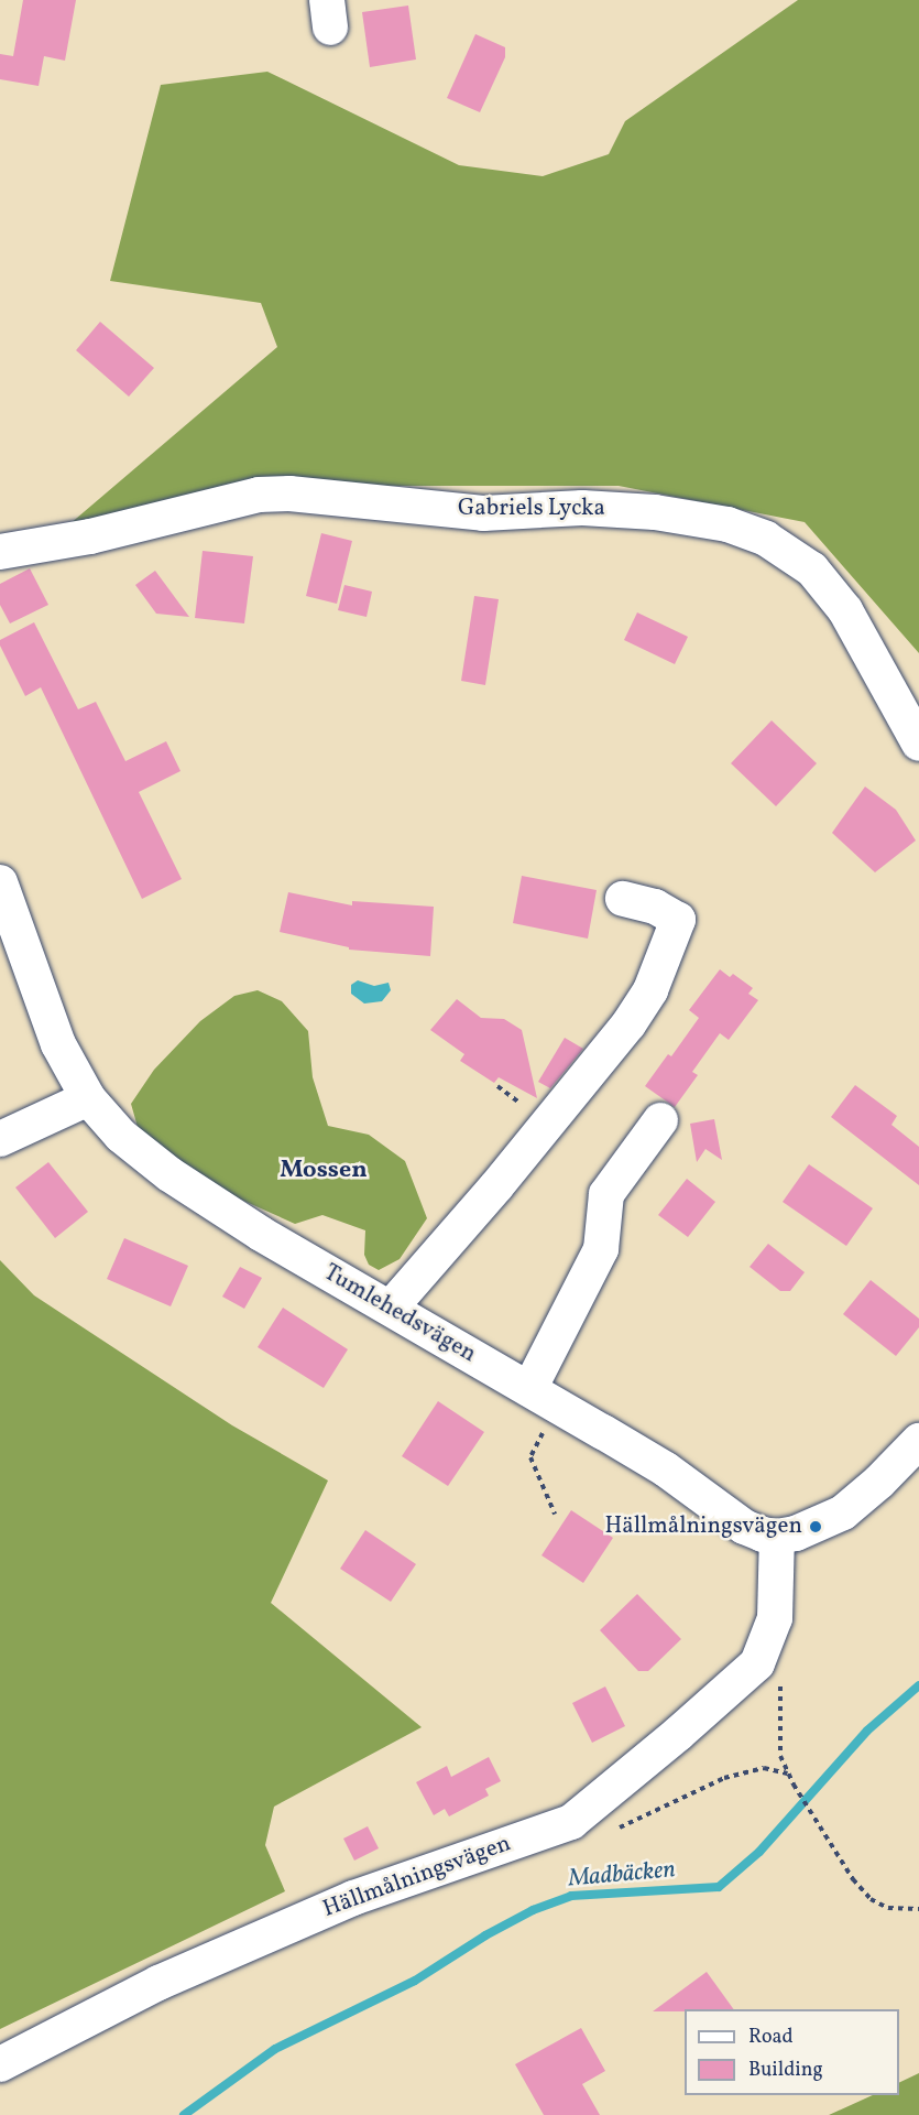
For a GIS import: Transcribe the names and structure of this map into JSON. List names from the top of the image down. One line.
{"streets":{"street":["Gabriels Lycka","Tumlehedsvägen","Hällmålningsvägen"]},"crossings":[["Tumlehedsvägen","Hällmålningsvägen"]],"districts":["Mossen"],"water":["Madbäcken"],"places":["Hällmålningsvägen"],"legend":["Road","Building"]}
